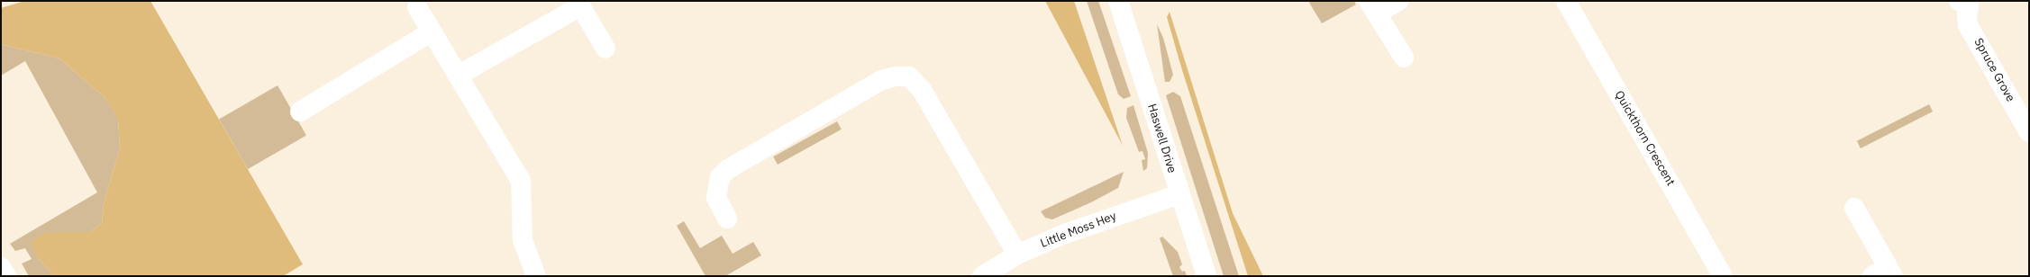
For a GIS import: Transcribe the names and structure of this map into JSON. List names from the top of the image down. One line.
{"streets":{"street":["Spruce Grove","Haswell Drive","Quickthorn Crescent","Little Moss Hey"]},"crossings":[["Haswell Drive","Little Moss Hey"]]}
